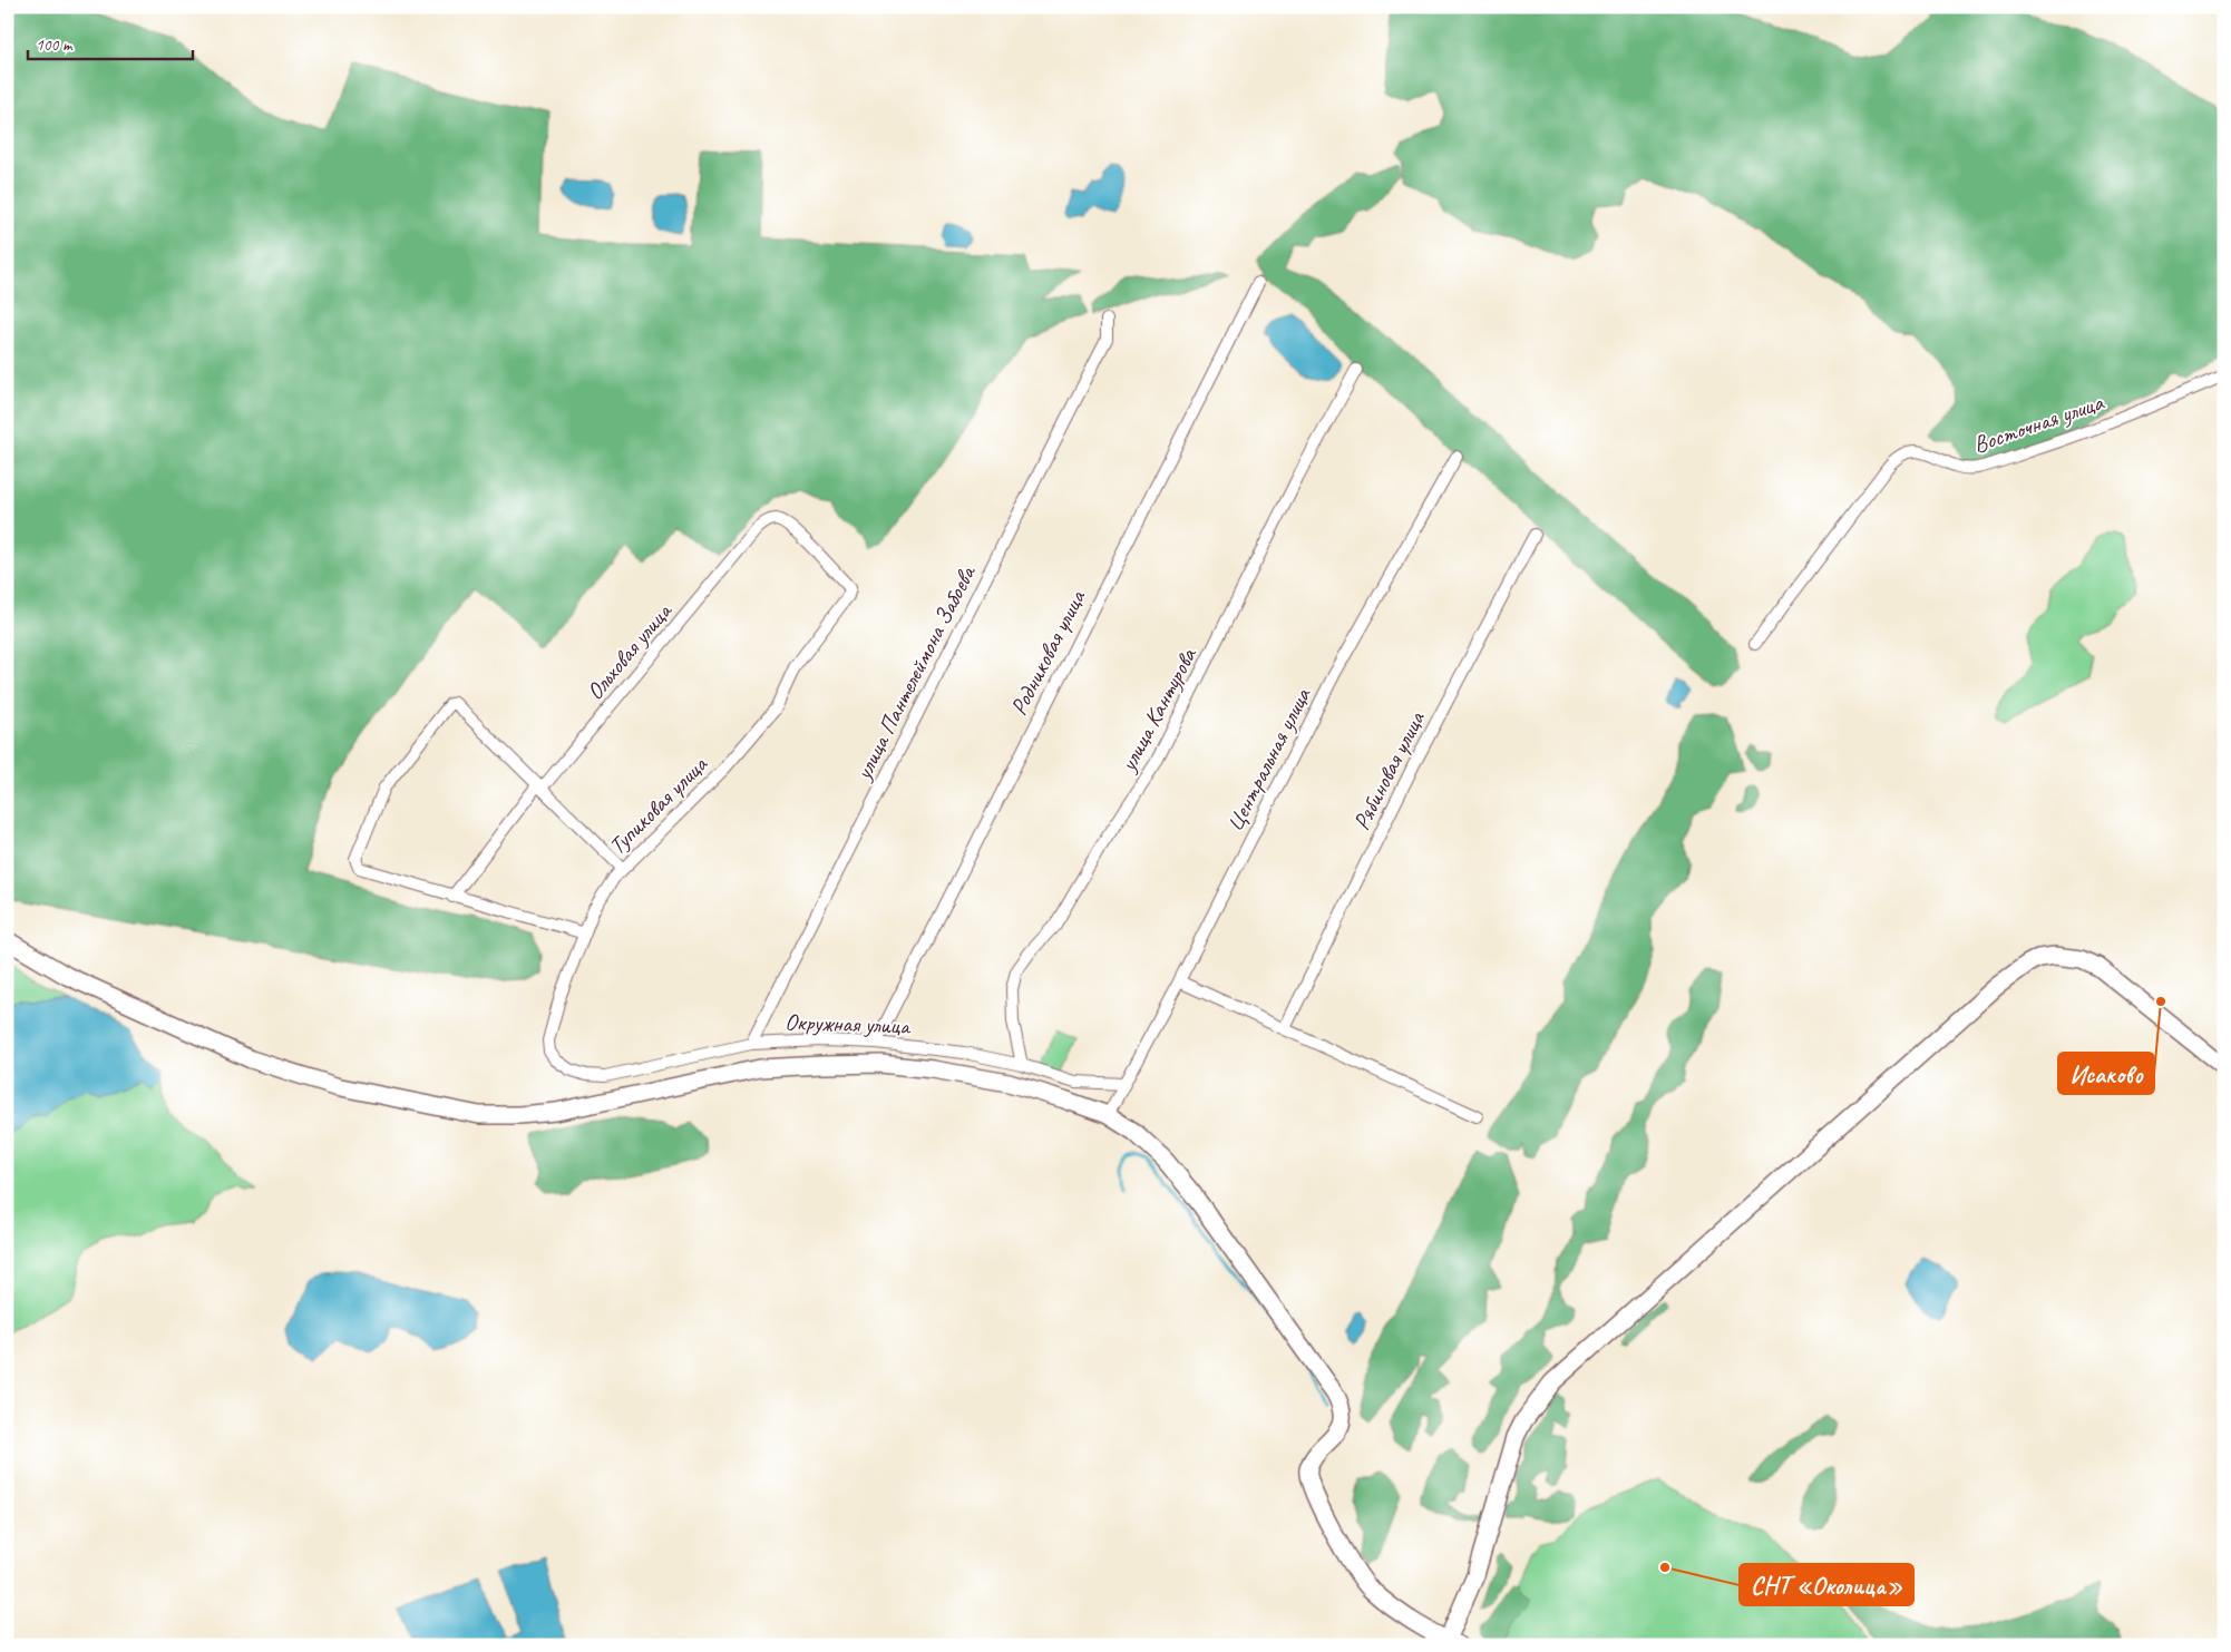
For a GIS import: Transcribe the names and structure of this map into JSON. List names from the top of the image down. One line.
{"streets":{"street":["Восточная улица","Ольховая улица","Родниковая улица","улица Пантелеймона Забоева","улица Кантурова","Центральная улица","Рябиновая улица","Тупиковая улица","Окружная улица"]},"crossings":[["Ольховая улица","Тупиковая улица"],["Родниковая улица","Окружная улица"],["улица Пантелеймона Забоева","Окружная улица"],["улица Кантурова","Окружная улица"],["Центральная улица","Окружная улица"],["Тупиковая улица","Окружная улица"]],"places":["Исаково","СНТ «Околица»"],"scale_bar":"100 m"}
